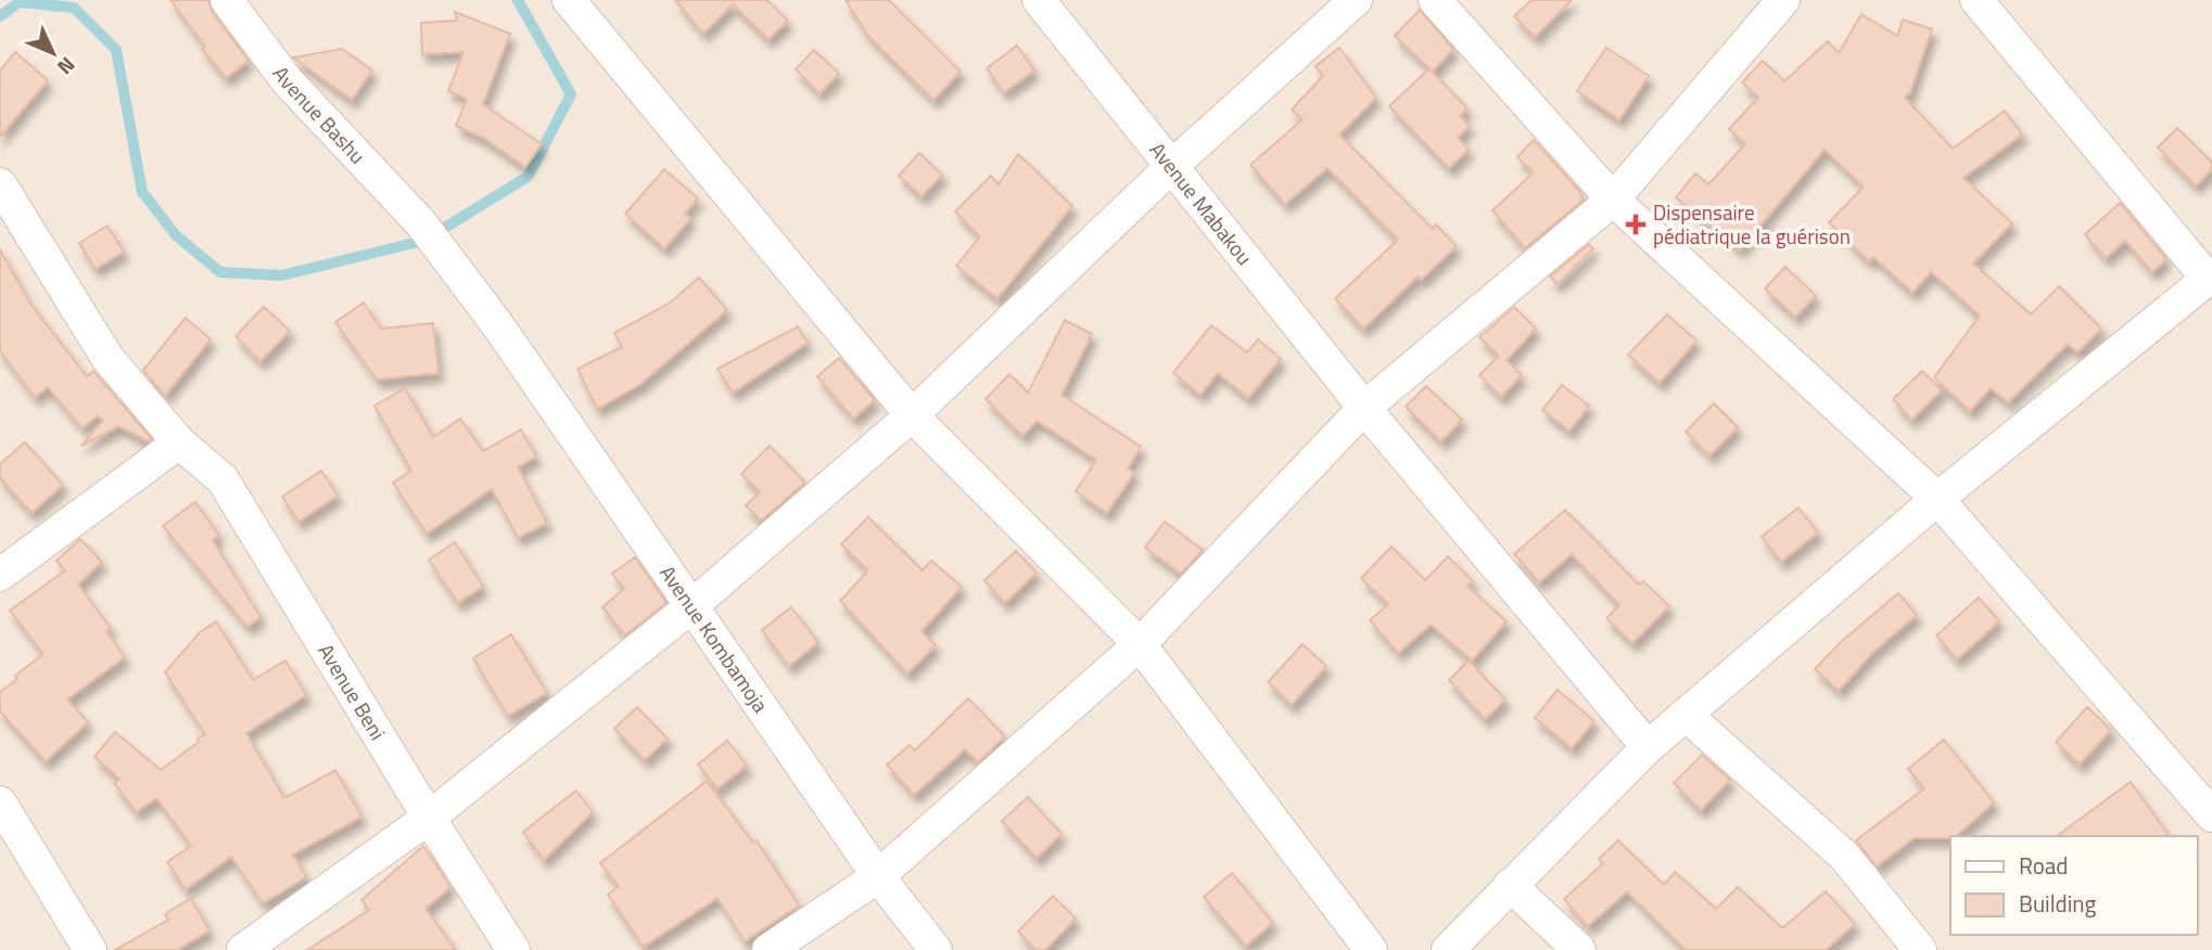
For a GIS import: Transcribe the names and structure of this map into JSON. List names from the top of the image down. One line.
{"streets":{"street":["Avenue Bashu","Avenue Mabakou","Avenue Kombamoja","Avenue Beni"]},"crossings":[["Avenue Bashu","Avenue Kombamoja"]],"places":{"health":["Dispensaire pédiatrique la guérison"]},"legend":["Road","Building"],"north":"bottom right"}
